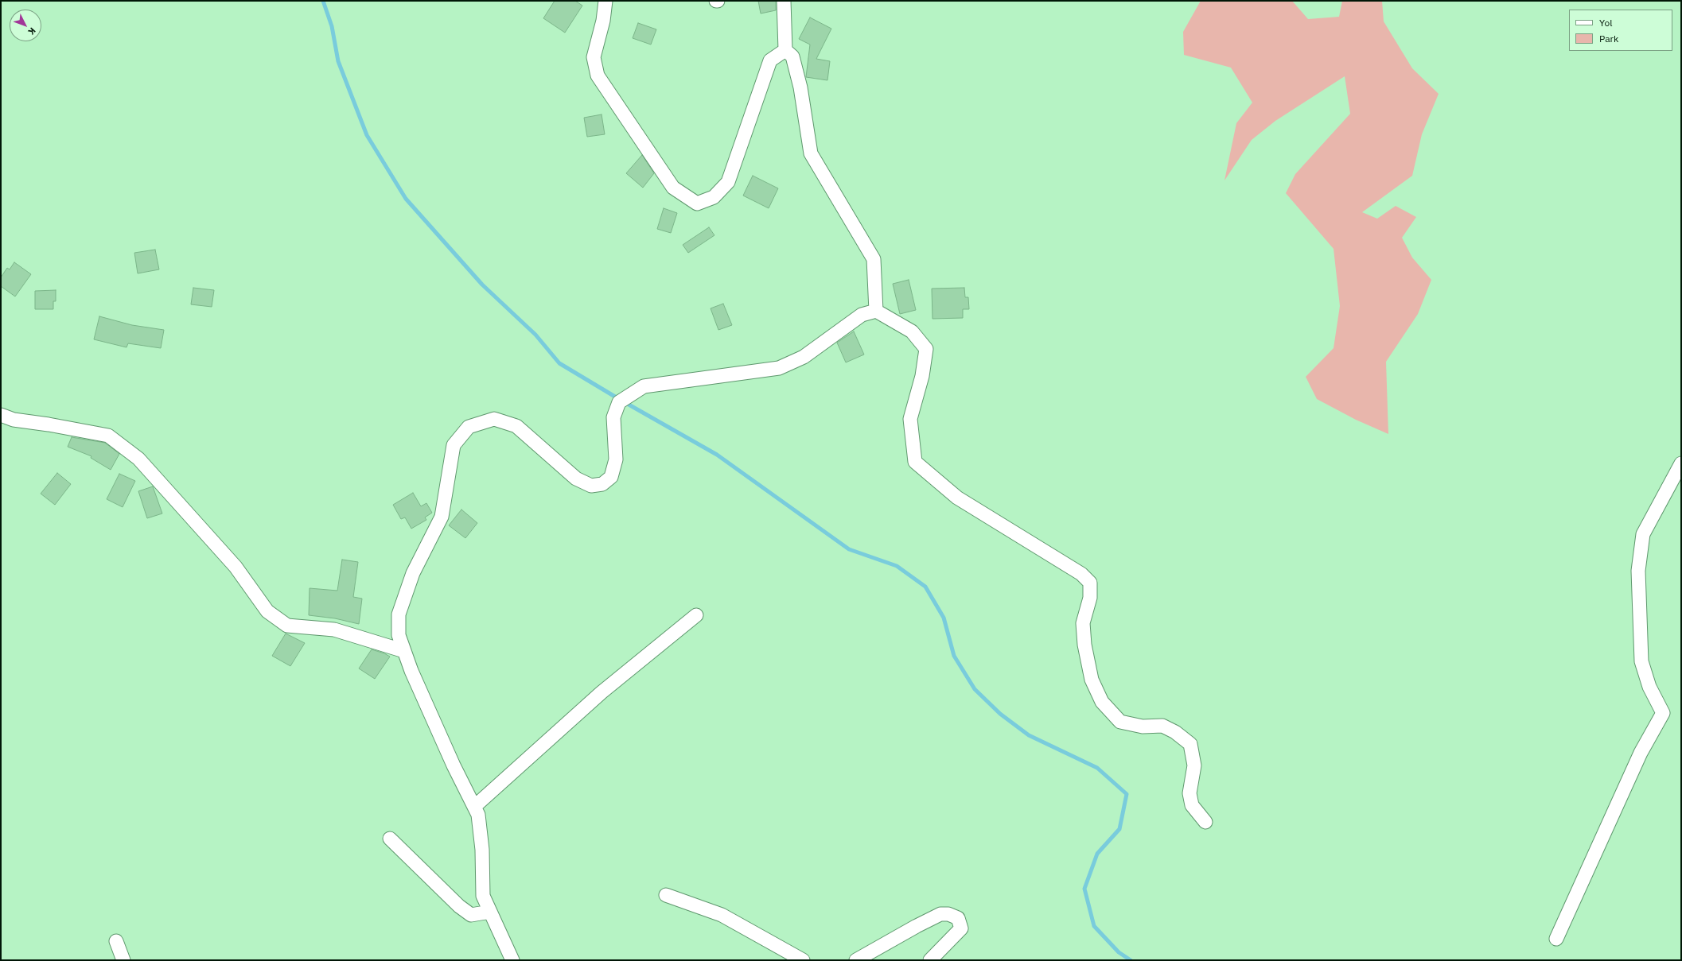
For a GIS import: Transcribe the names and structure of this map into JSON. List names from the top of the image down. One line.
{"legend":["Yol","Park"],"north":"bottom right"}
